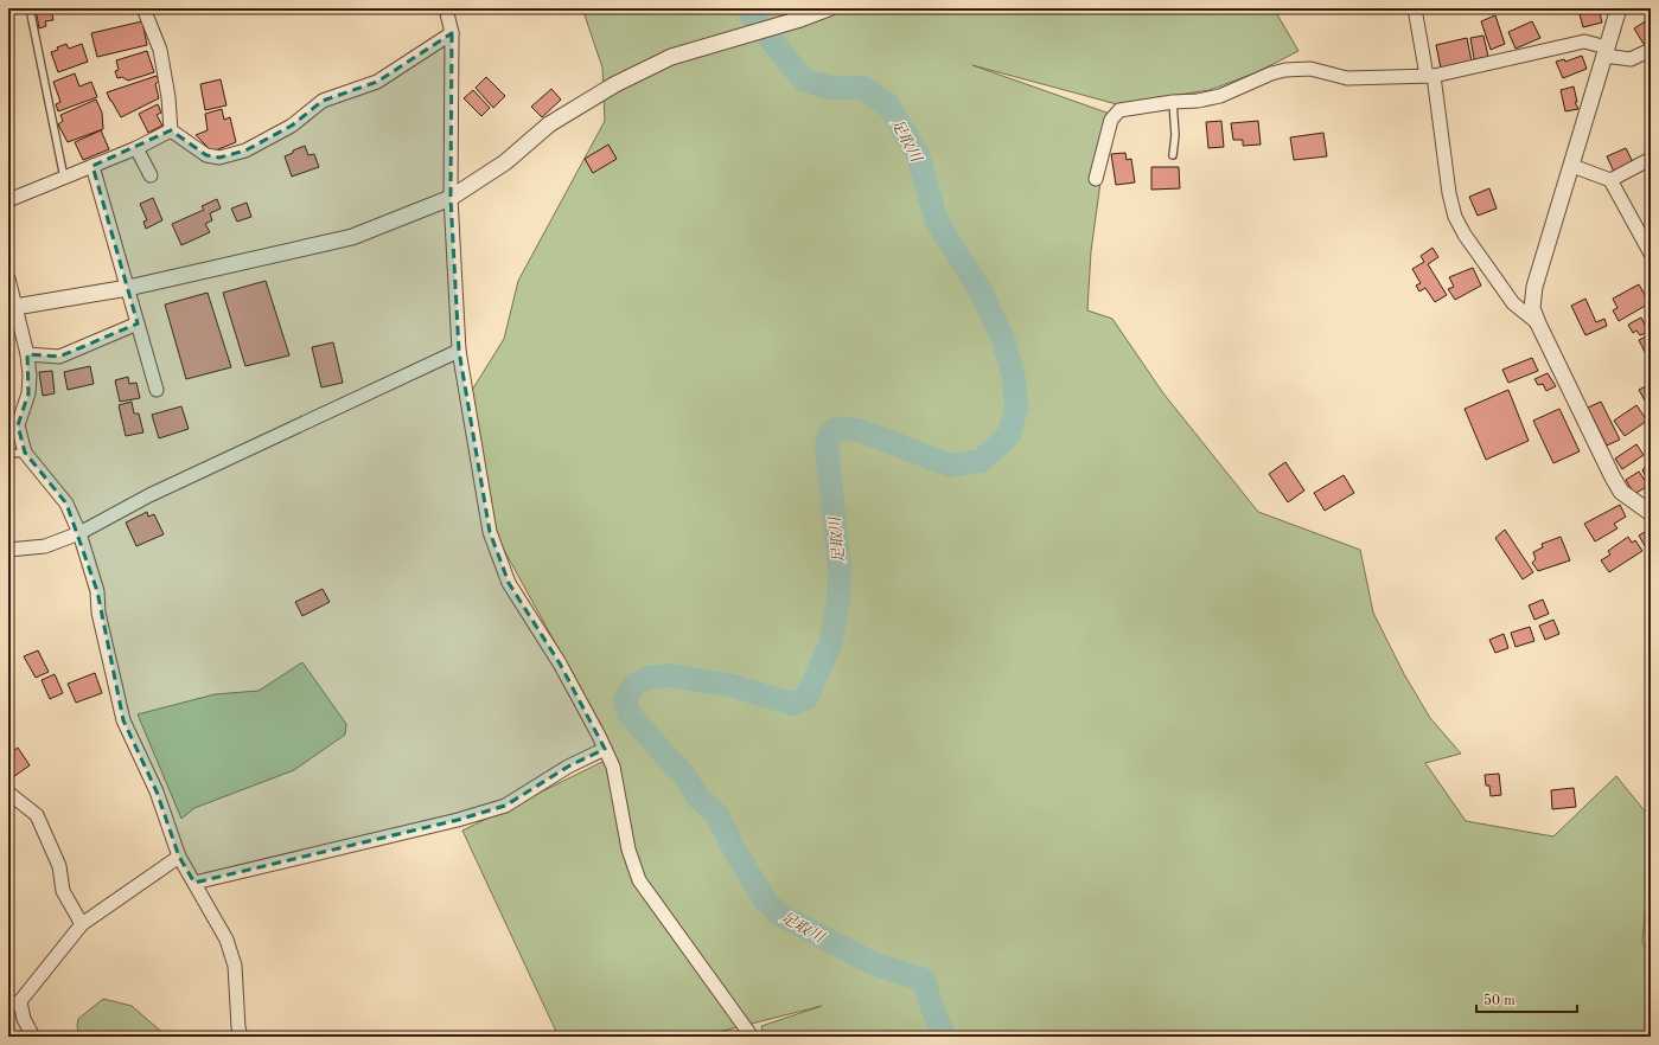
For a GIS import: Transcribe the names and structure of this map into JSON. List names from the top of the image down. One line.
{"water":["足取川"],"scale_bar":"50 m"}
